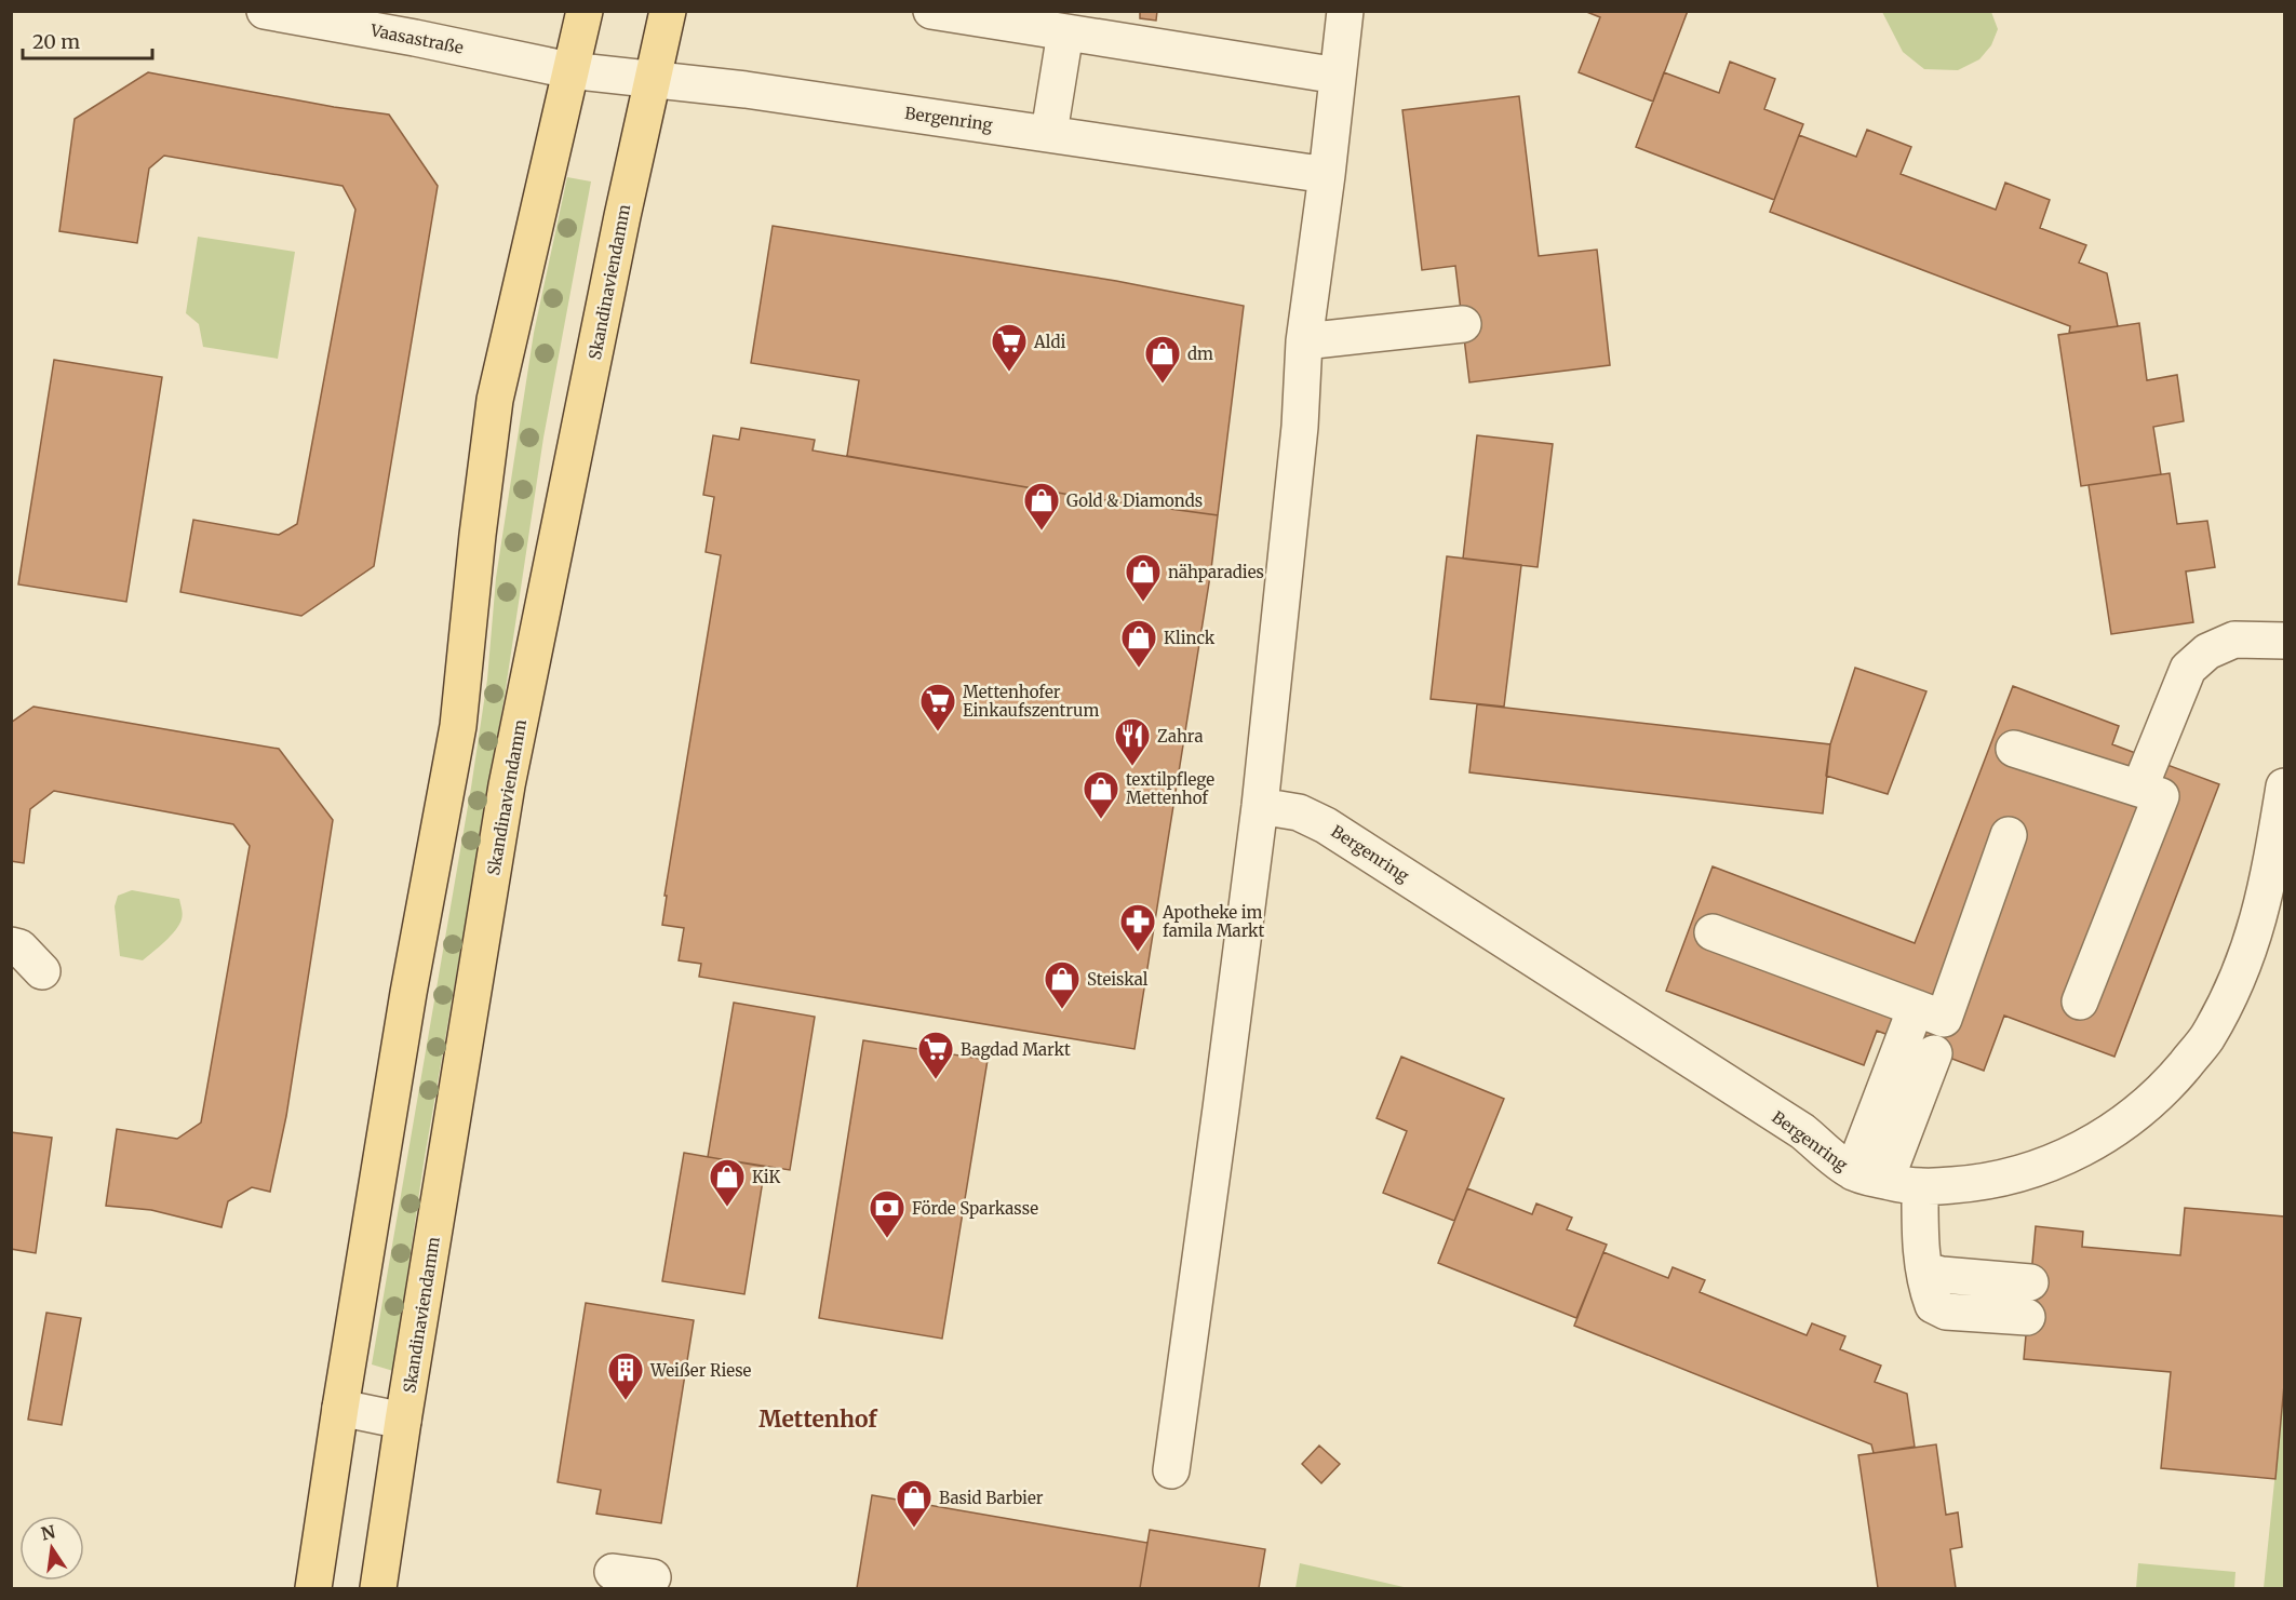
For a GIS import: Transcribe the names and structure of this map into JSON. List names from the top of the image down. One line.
{"streets":{"main road":["Skandinaviendamm"],"street":["Vaasastraße","Bergenring"]},"crossings":[["Vaasastraße","Bergenring"],["Bergenring","Skandinaviendamm"]],"districts":["Mettenhof"],"places":{"supermarket":["Aldi","Mettenhofer Einkaufszentrum","Bagdad Markt"],"shop":["dm","Gold & Diamonds","nähparadies","Klinck","textilpflege Mettenhof","Steiskal","KiK","Basid Barbier"],"restaurant":["Zahra"],"pharmacy":["Apotheke im famila Markt"],"bank":["Förde Sparkasse"],"building":["Weißer Riese"]},"scale_bar":"20 m","north":"top"}
